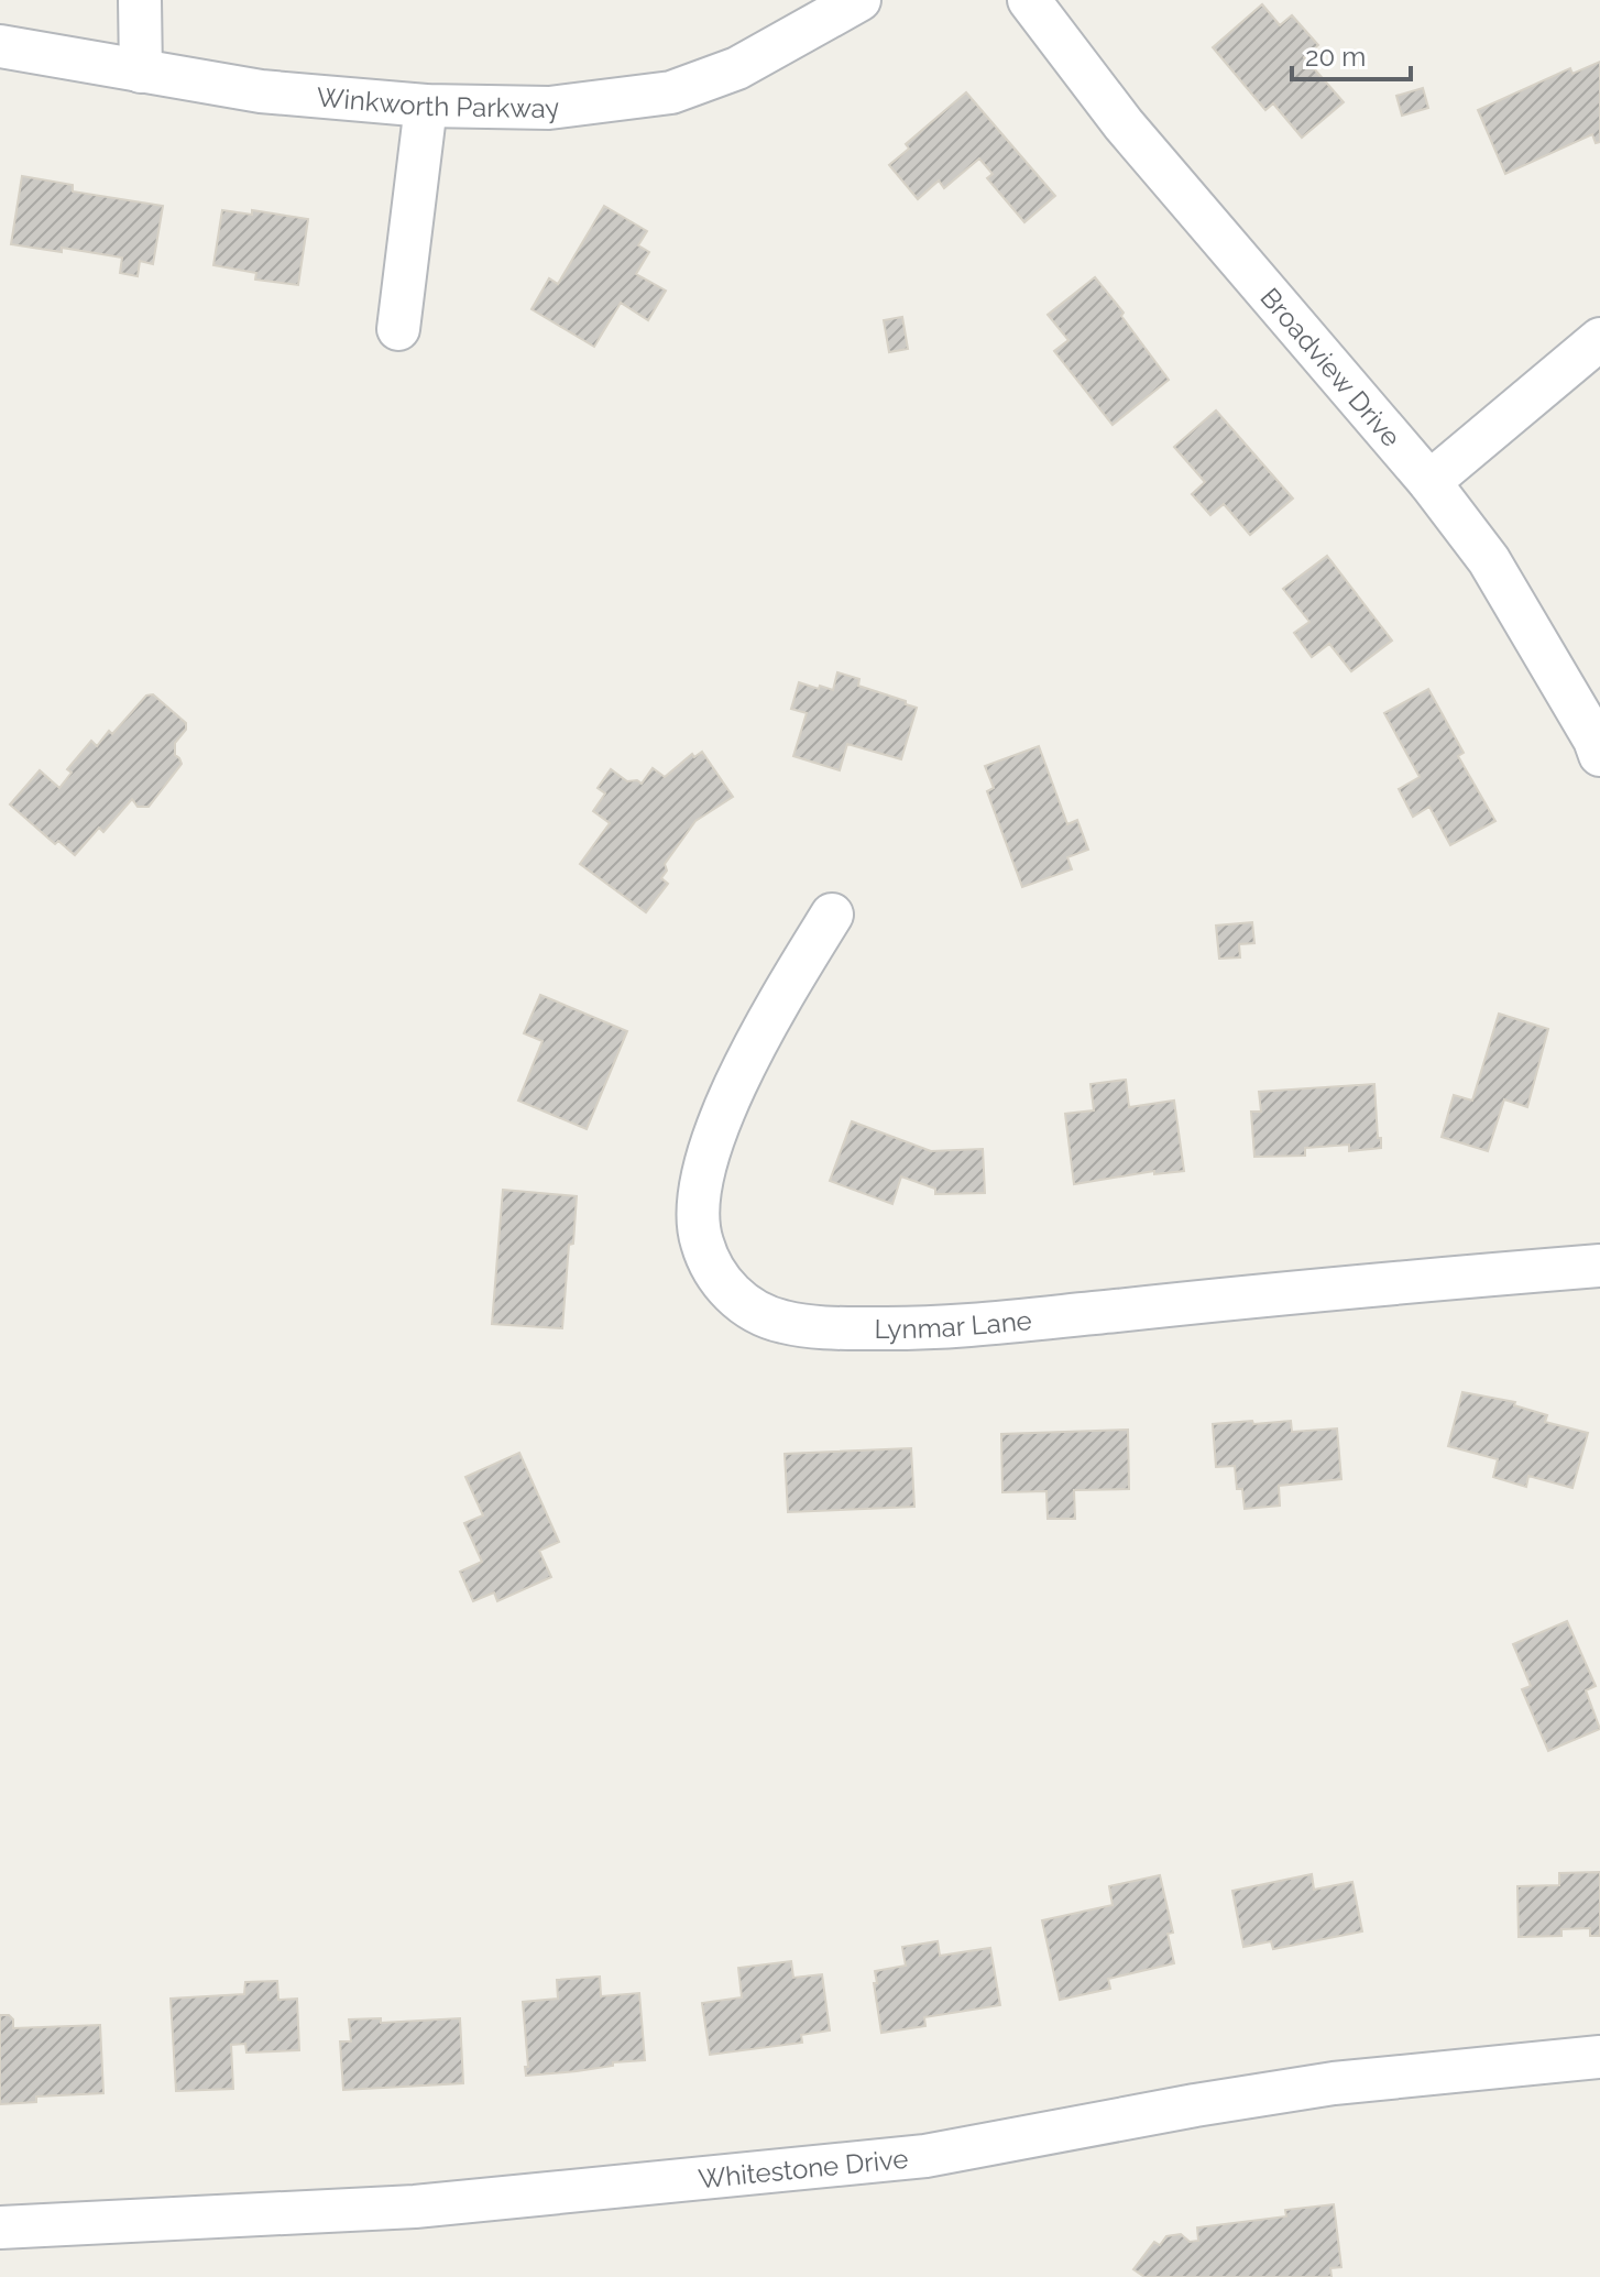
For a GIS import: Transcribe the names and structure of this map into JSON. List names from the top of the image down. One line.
{"streets":{"street":["Winkworth Parkway","Broadview Drive","Lynmar Lane","Whitestone Drive"]},"scale_bar":"20 m"}
